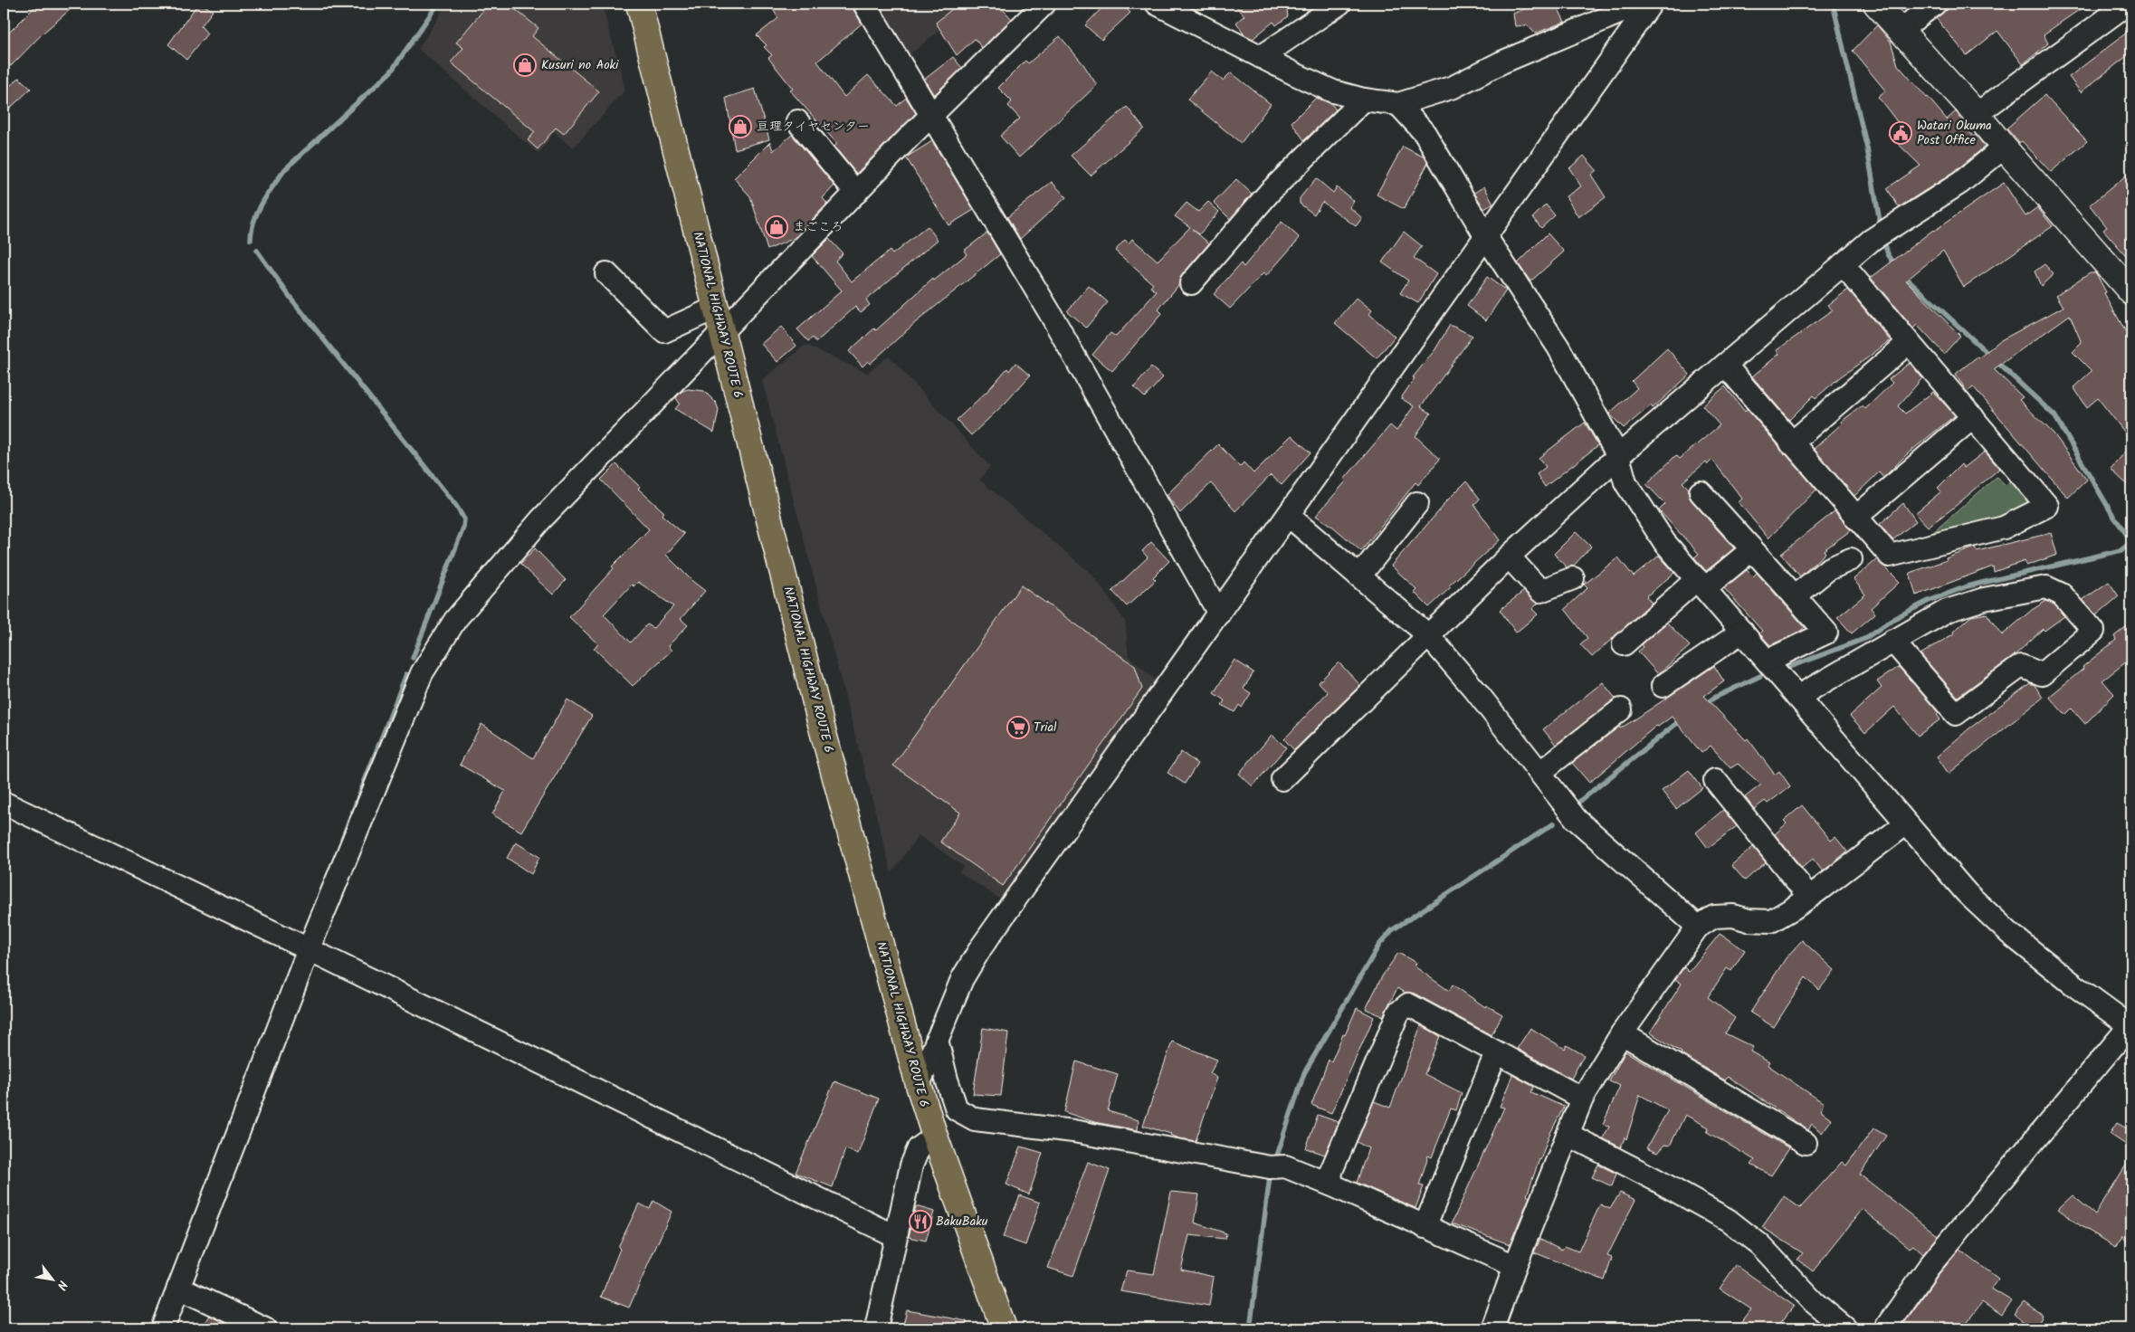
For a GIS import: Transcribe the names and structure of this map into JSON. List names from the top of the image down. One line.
{"streets":{"highway":["NATIONAL HIGHWAY ROUTE 6"]},"places":{"shop":["Kusuri no Aoki","亘理タイヤセンター","まごころ"],"public building":["Watari Okuma Post Office"],"supermarket":["Trial"],"restaurant":["BakuBaku"]},"north":"bottom right"}
